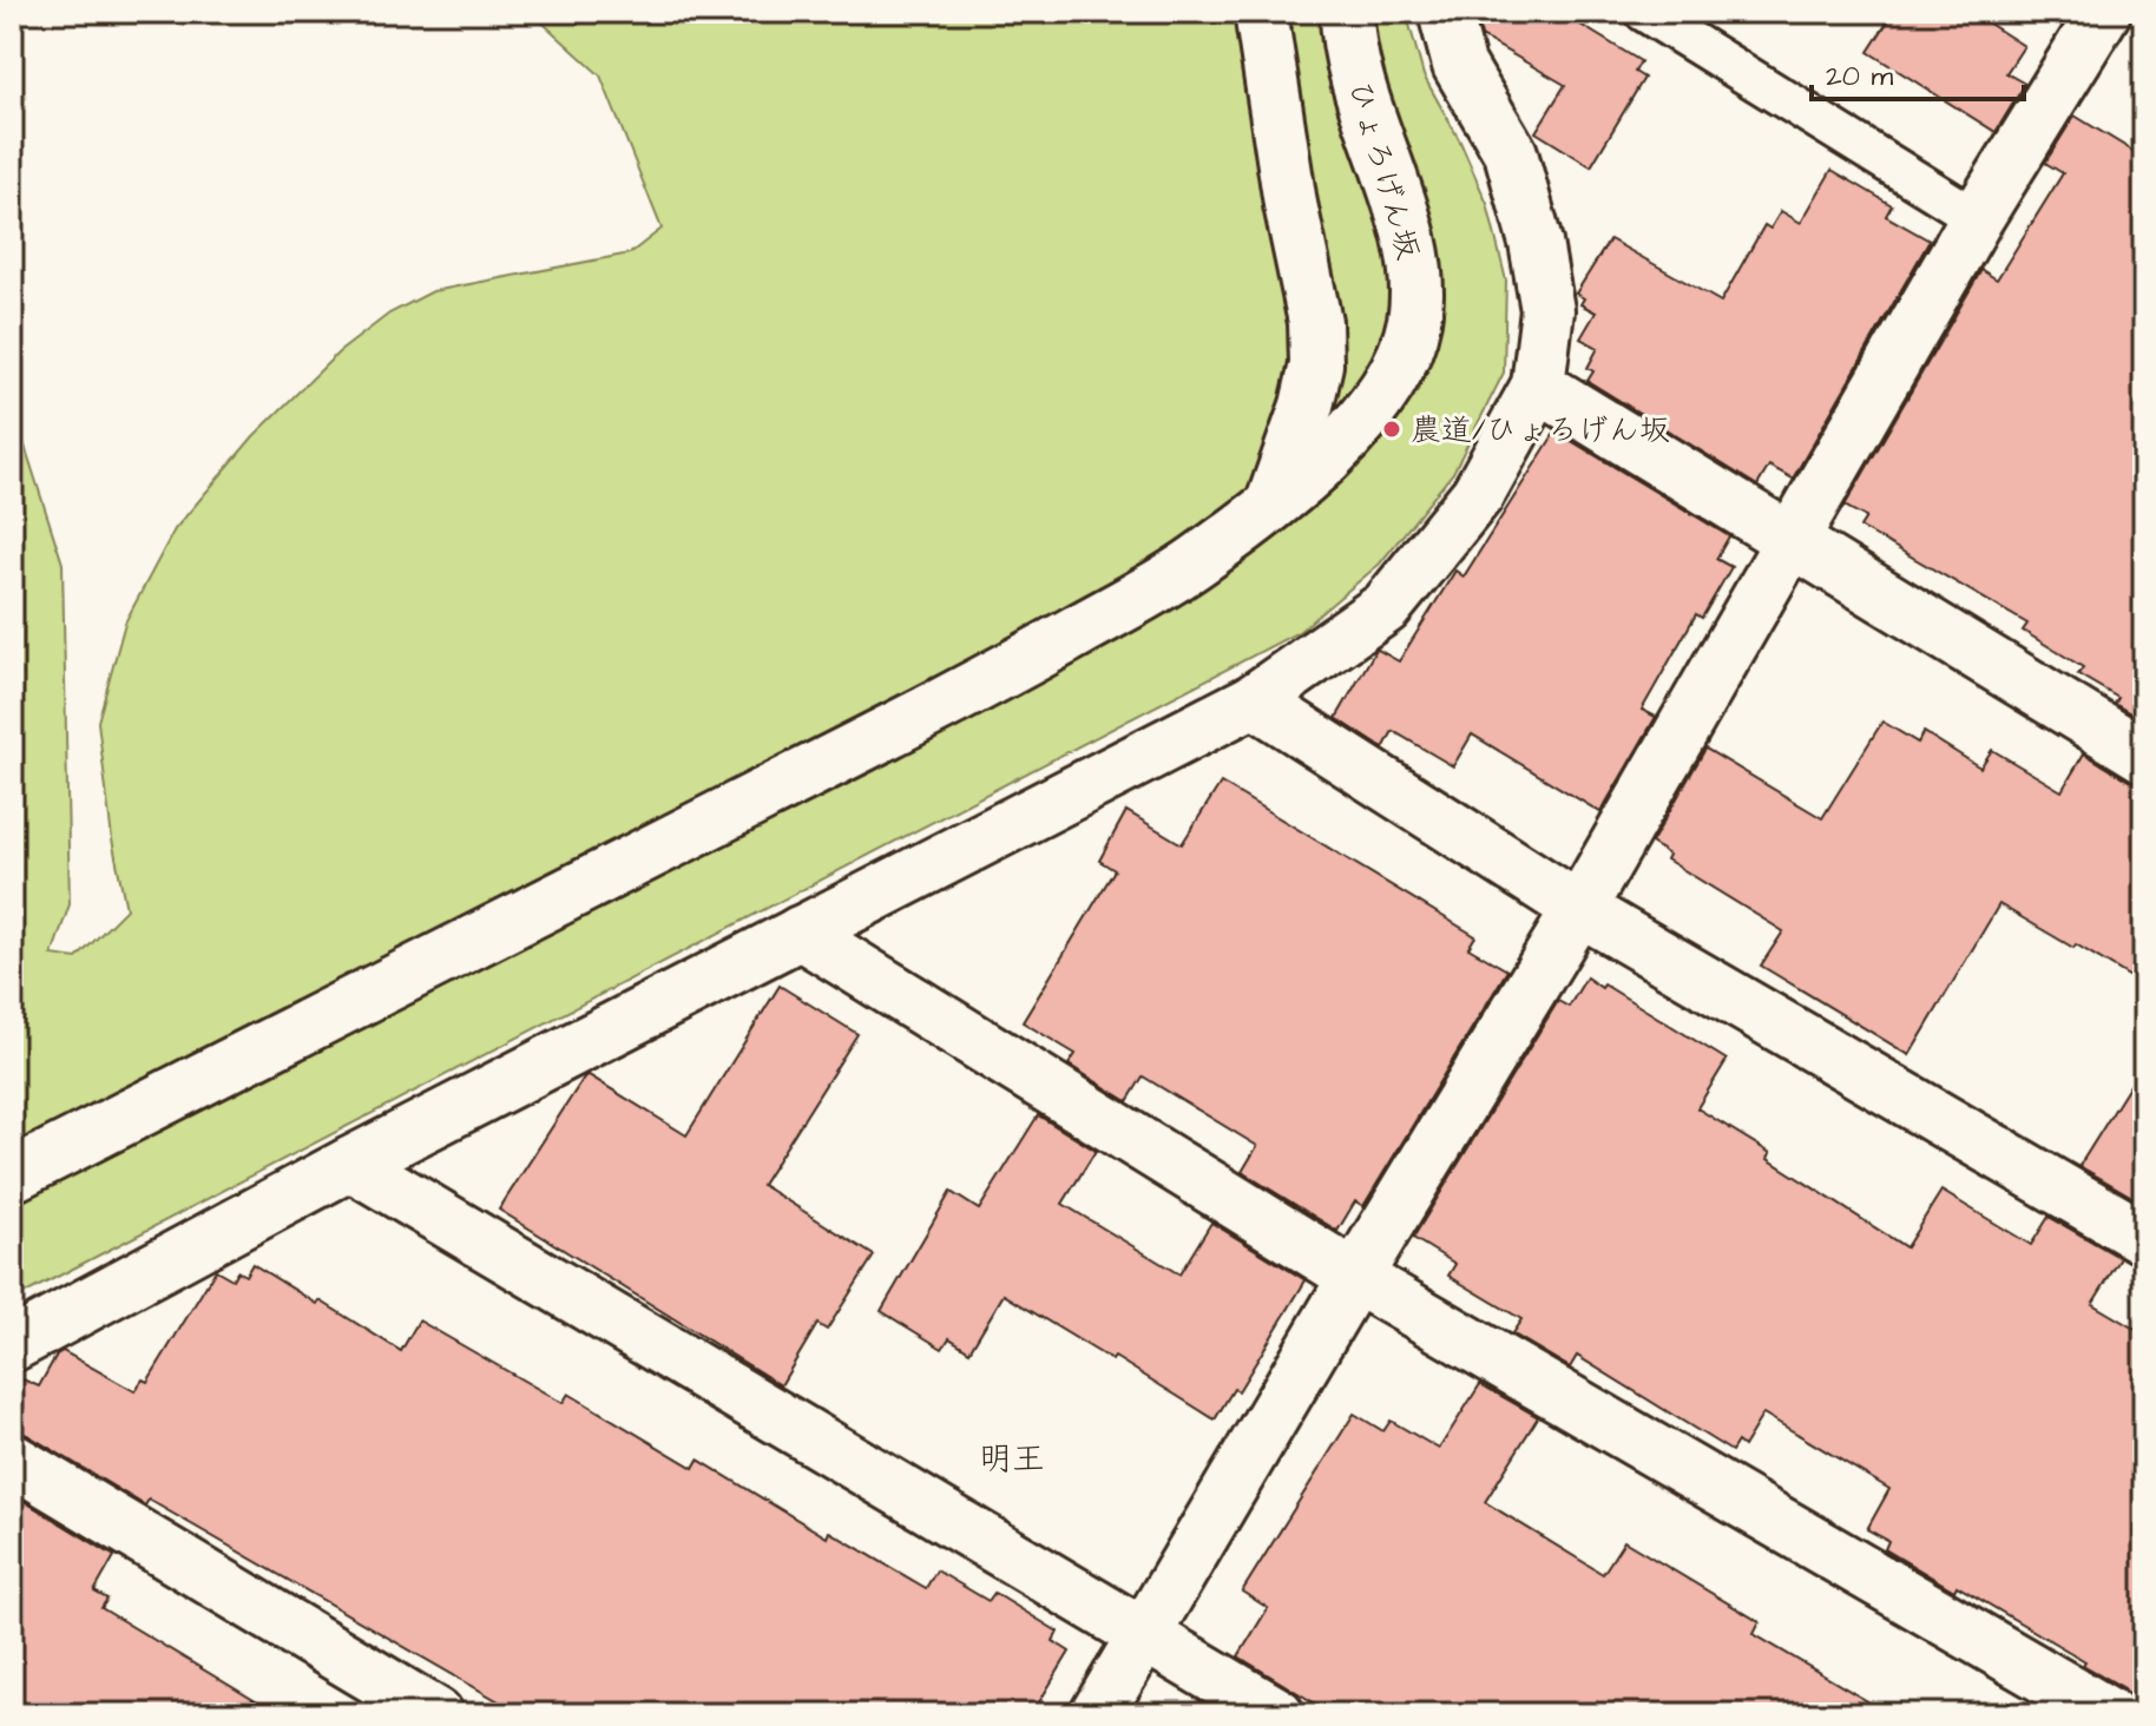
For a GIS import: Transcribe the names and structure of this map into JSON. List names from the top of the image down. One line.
{"streets":{"street":["ひょろげん坂"]},"districts":["明王"],"places":["農道/ひょろげん坂"],"scale_bar":"20 m"}
